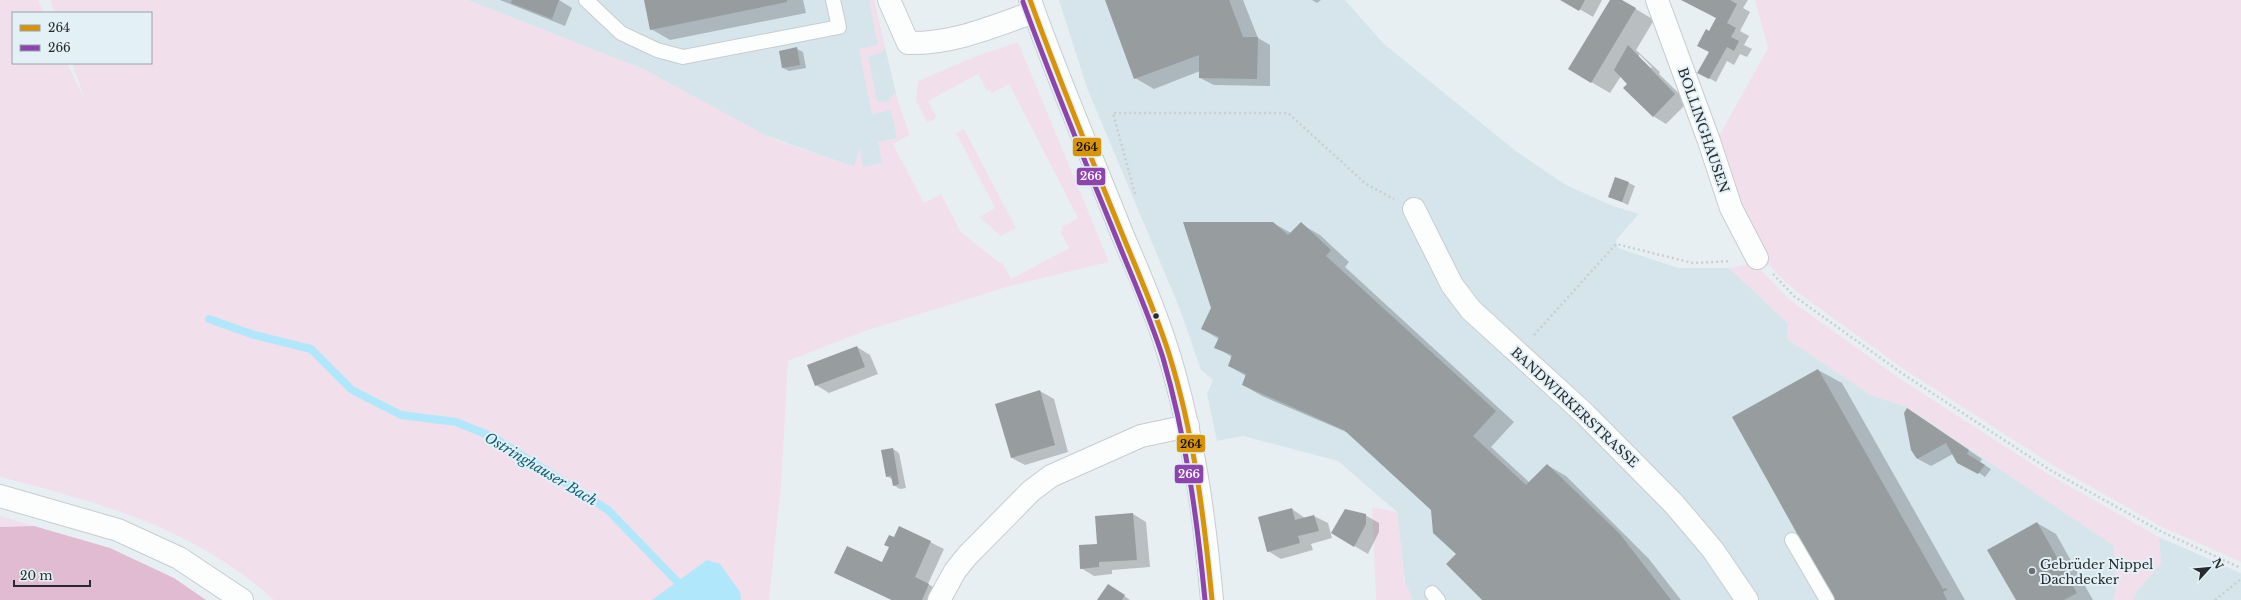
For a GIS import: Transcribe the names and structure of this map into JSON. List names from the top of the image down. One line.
{"streets":{"main road":["BOLLINGHAUSEN","BANDWIRKERSTRASSE"]},"water":["Ostringhauser Bach"],"places":["Gebrüder Nippel Dachdecker"],"lines":["transit line 264","transit line 266"],"legend":["264","266"],"scale_bar":"20 m","north":"top right"}
